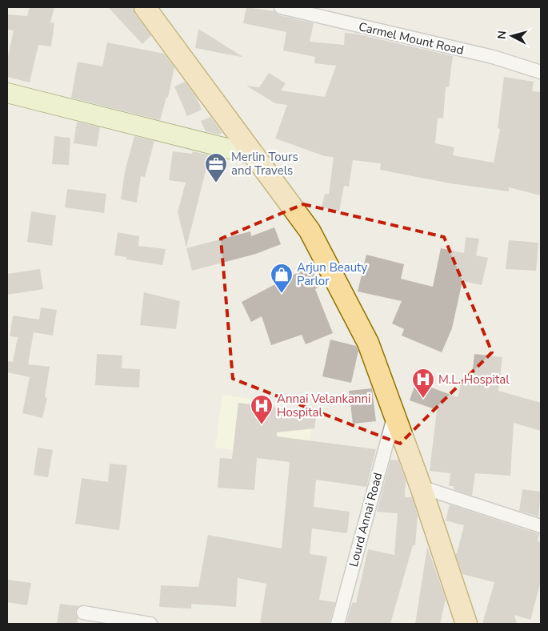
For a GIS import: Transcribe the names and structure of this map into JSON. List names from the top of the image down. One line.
{"streets":{"street":["Carmel Mount Road","Lourd Annai Road"]},"places":{"office":["Merlin Tours and Travels"],"shop":["Arjun Beauty Parlor"],"hospital":["M.L. Hospital","Annai Velankanni Hospital"]},"north":"left"}
